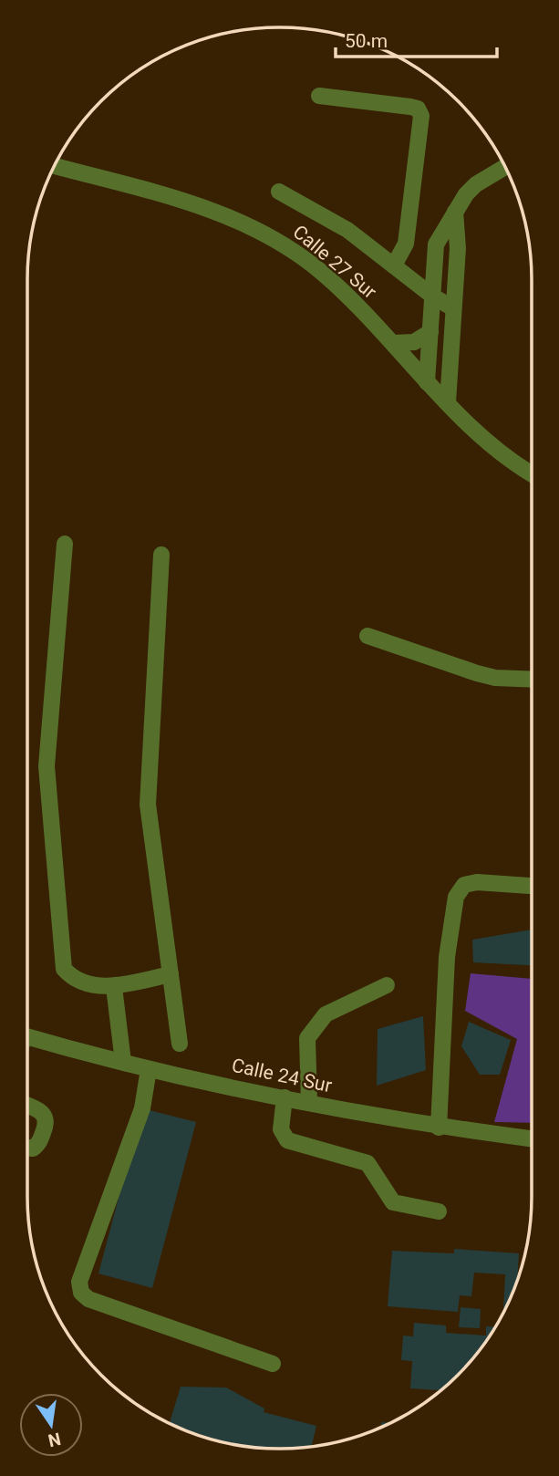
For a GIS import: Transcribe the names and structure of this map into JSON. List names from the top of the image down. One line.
{"streets":{"street":["Calle 27 Sur","Calle 24 Sur"]},"scale_bar":"50 m","north":"bottom"}
